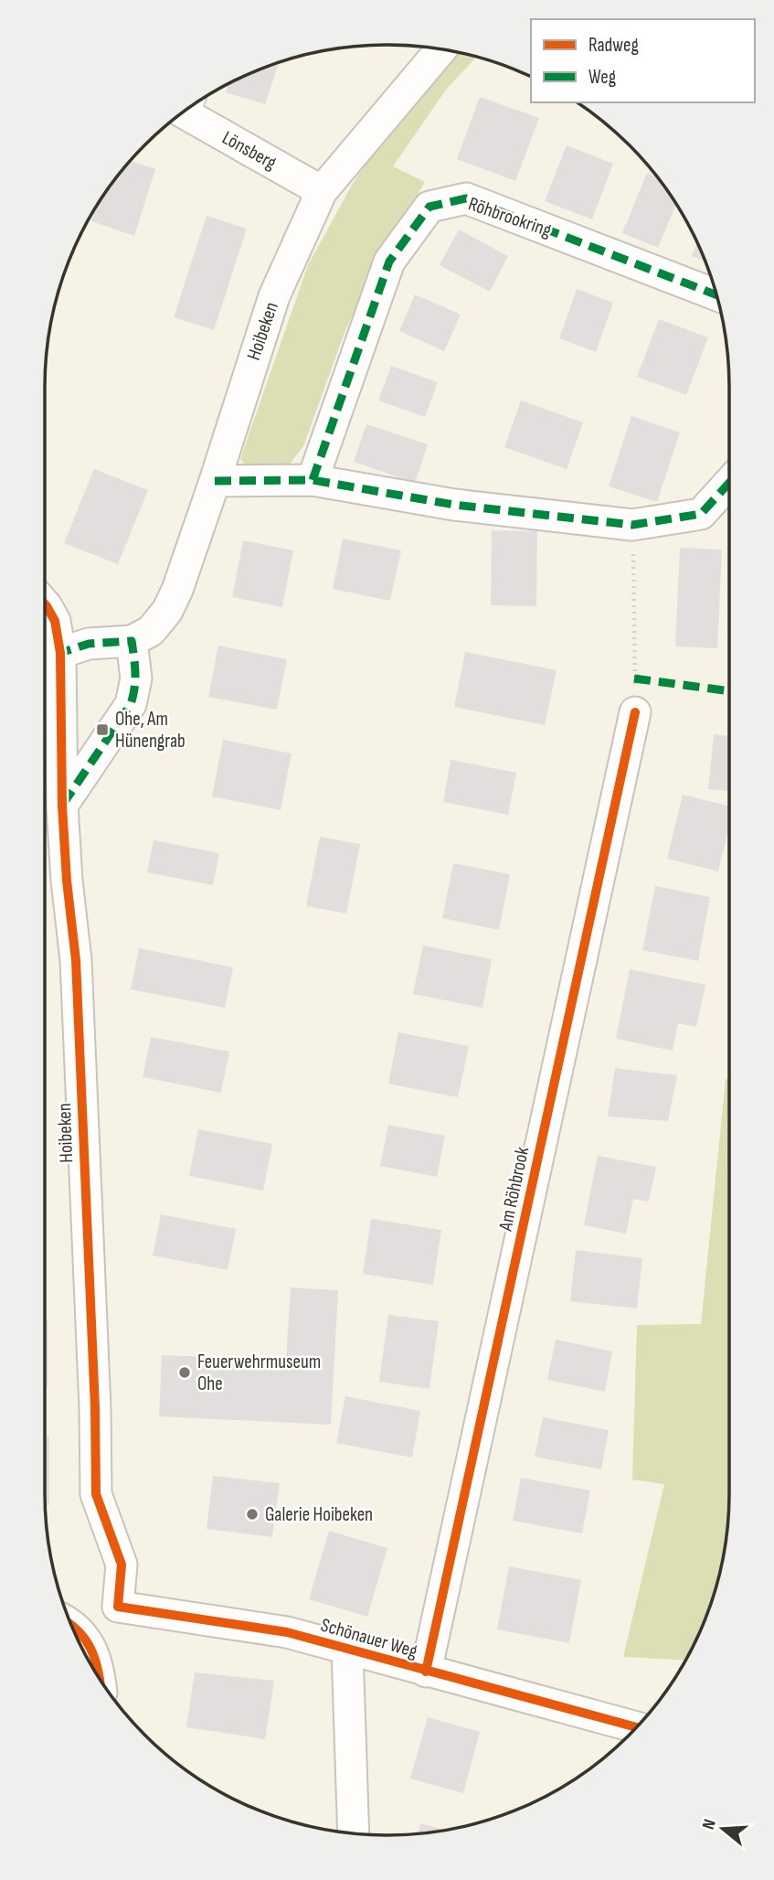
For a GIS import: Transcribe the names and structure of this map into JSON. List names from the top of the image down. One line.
{"streets":{"street":["Lönsberg","Röhbrookring","Hoibeken","Am Röhbrook","Schönauer Weg"]},"crossings":[["Lönsberg","Hoibeken"],["Hoibeken","Schönauer Weg"],["Am Röhbrook","Schönauer Weg"]],"places":{"transit":["Ohe, Am Hünengrab"],"other":["Feuerwehrmuseum Ohe","Galerie Hoibeken"]},"legend":["Radweg","Weg"],"north":"left"}
